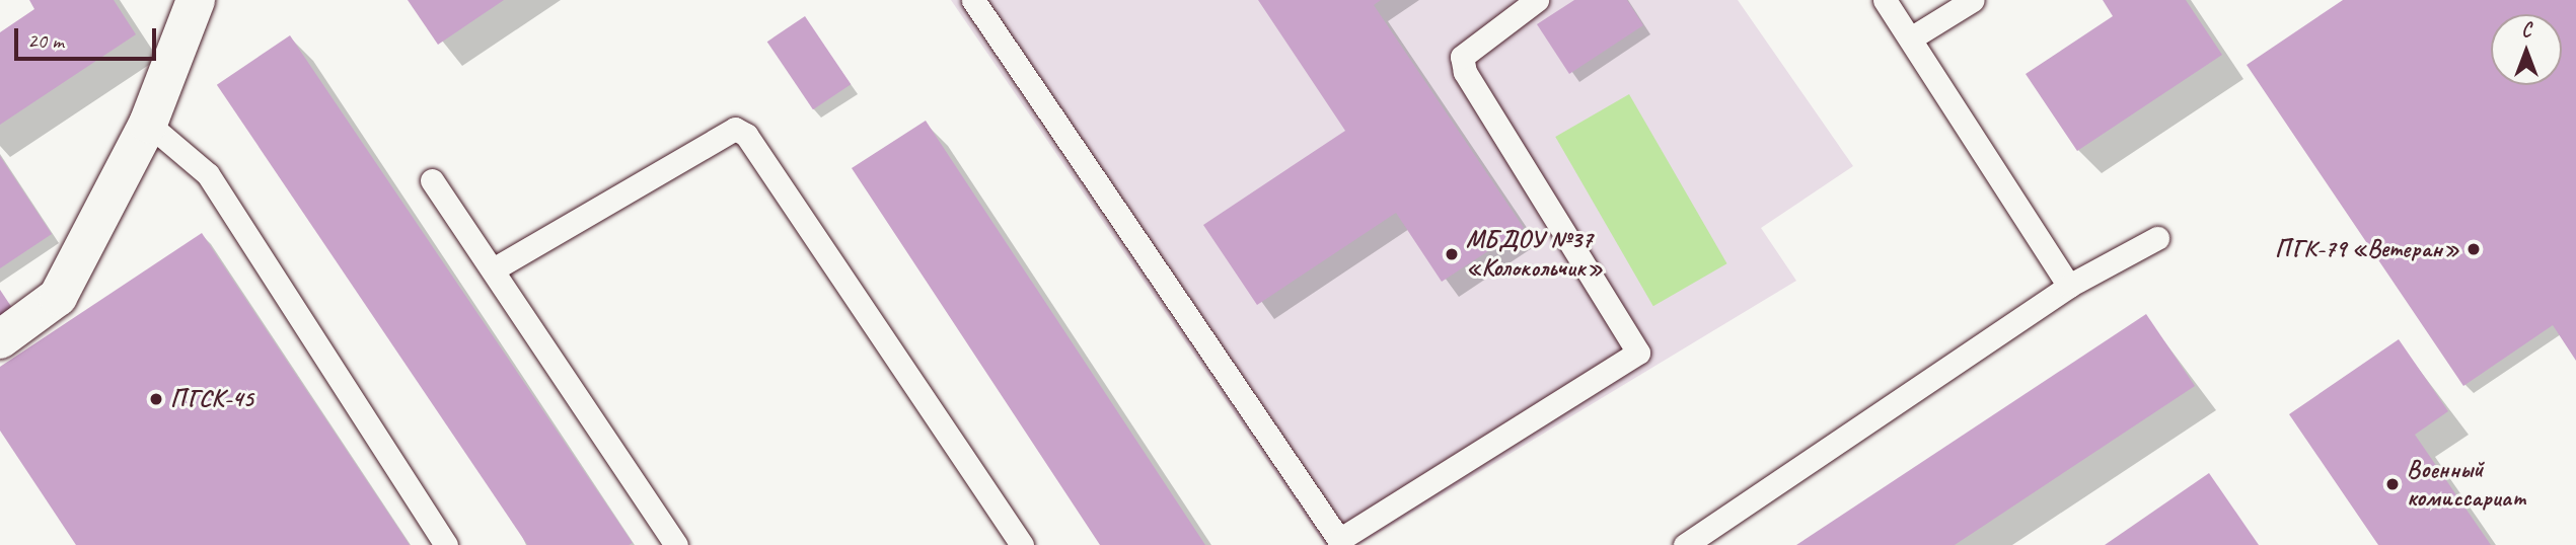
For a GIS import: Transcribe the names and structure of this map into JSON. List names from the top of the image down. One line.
{"places":["ПГК-79 «Ветеран»","МБДОУ №37 «Колокольчик»","ПГСК-45","Военный комиссариат"],"scale_bar":"20 m","north":"top"}
